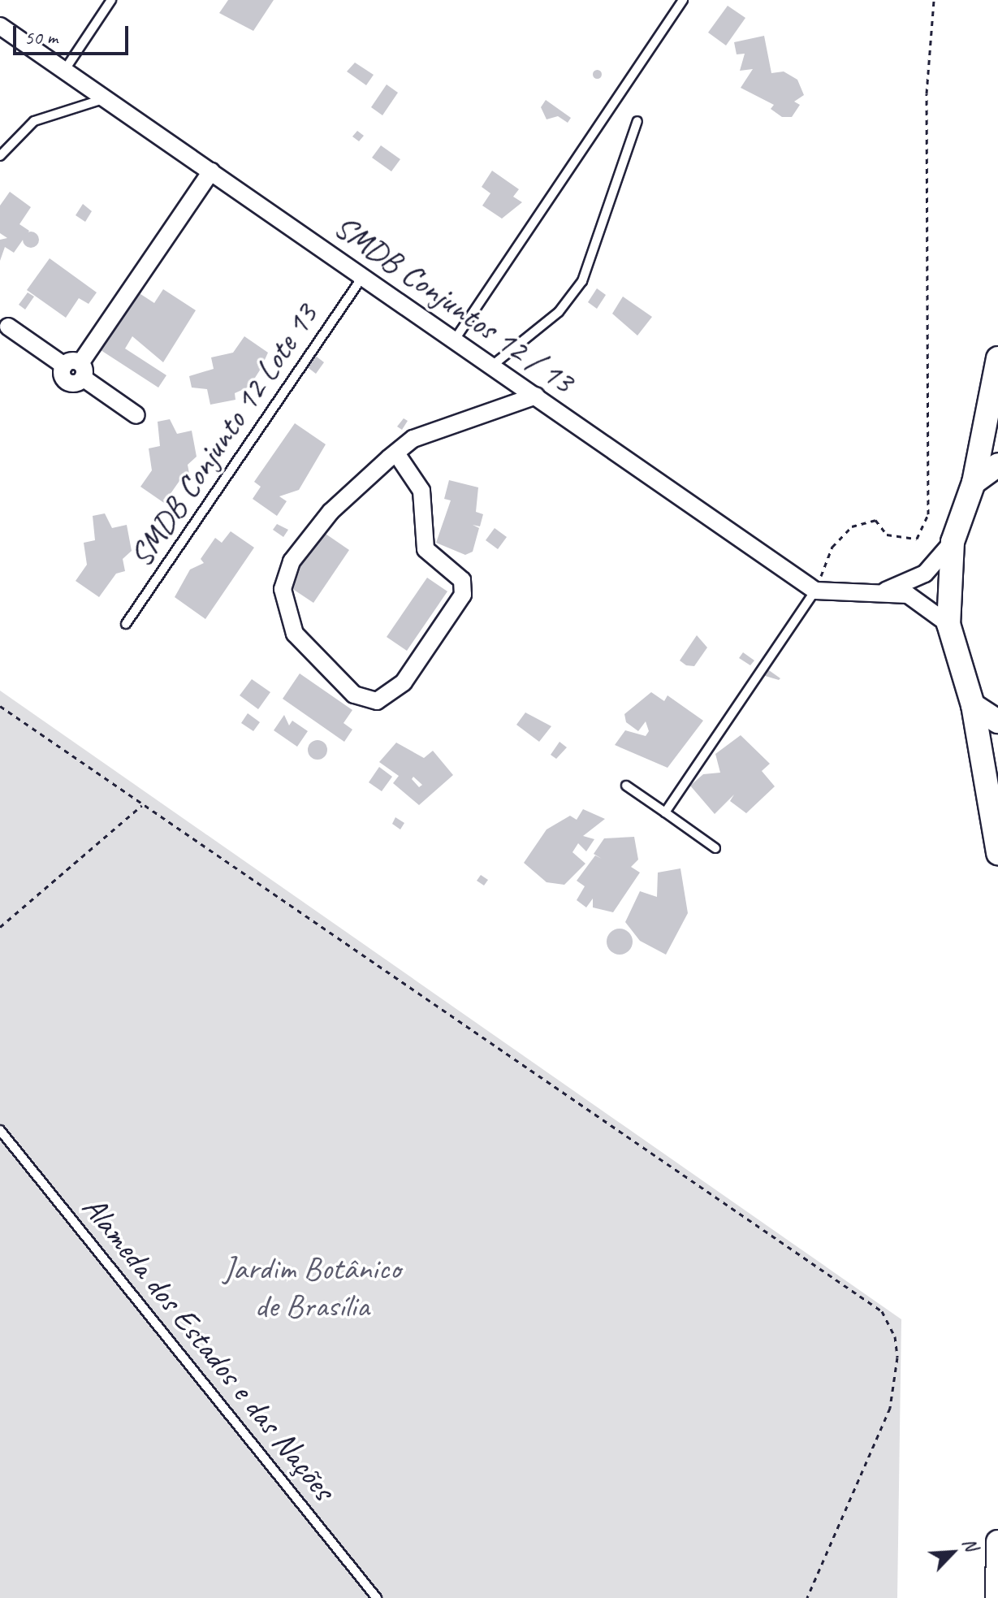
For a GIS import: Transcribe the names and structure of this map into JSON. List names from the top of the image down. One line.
{"streets":{"street":["SMDB Conjuntos 12 / 13"],"lane":["SMDB Conjunto 12 Lote 13","Alameda dos Estados e das Nações"]},"crossings":[["SMDB Conjuntos 12 / 13","SMDB Conjunto 12 Lote 13"]],"parks":["Jardim Botânico de Brasília"],"scale_bar":"50 m","north":"top right"}
